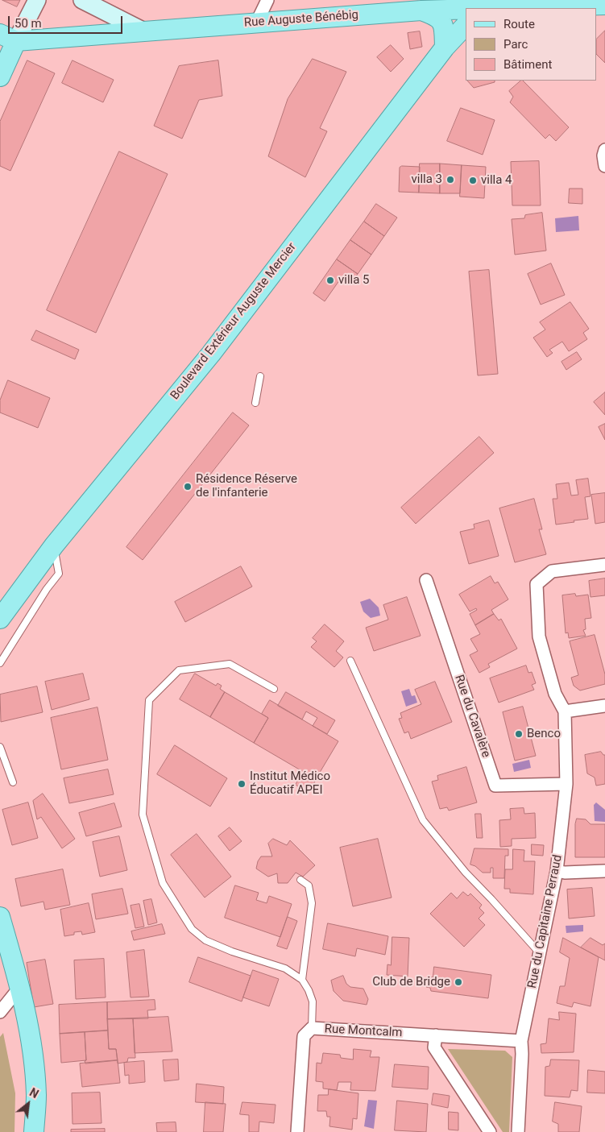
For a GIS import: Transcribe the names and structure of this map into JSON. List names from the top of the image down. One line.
{"streets":{"main road":["Rue Auguste Bénébig","Boulevard Extérieur Auguste Mercier"],"street":["Rue du Cavalère","Rue du Capitaine Perraud","Rue Montcalm"]},"crossings":[["Rue du Cavalère","Rue du Capitaine Perraud"],["Rue du Capitaine Perraud","Rue Montcalm"]],"places":["villa 3","villa 4","villa 5","Résidence Réserve de l'infanterie","Benco","Institut Médico Éducatif APEI","Club de Bridge"],"legend":["Route","Parc","Bâtiment"],"scale_bar":"50 m","north":"top right"}
